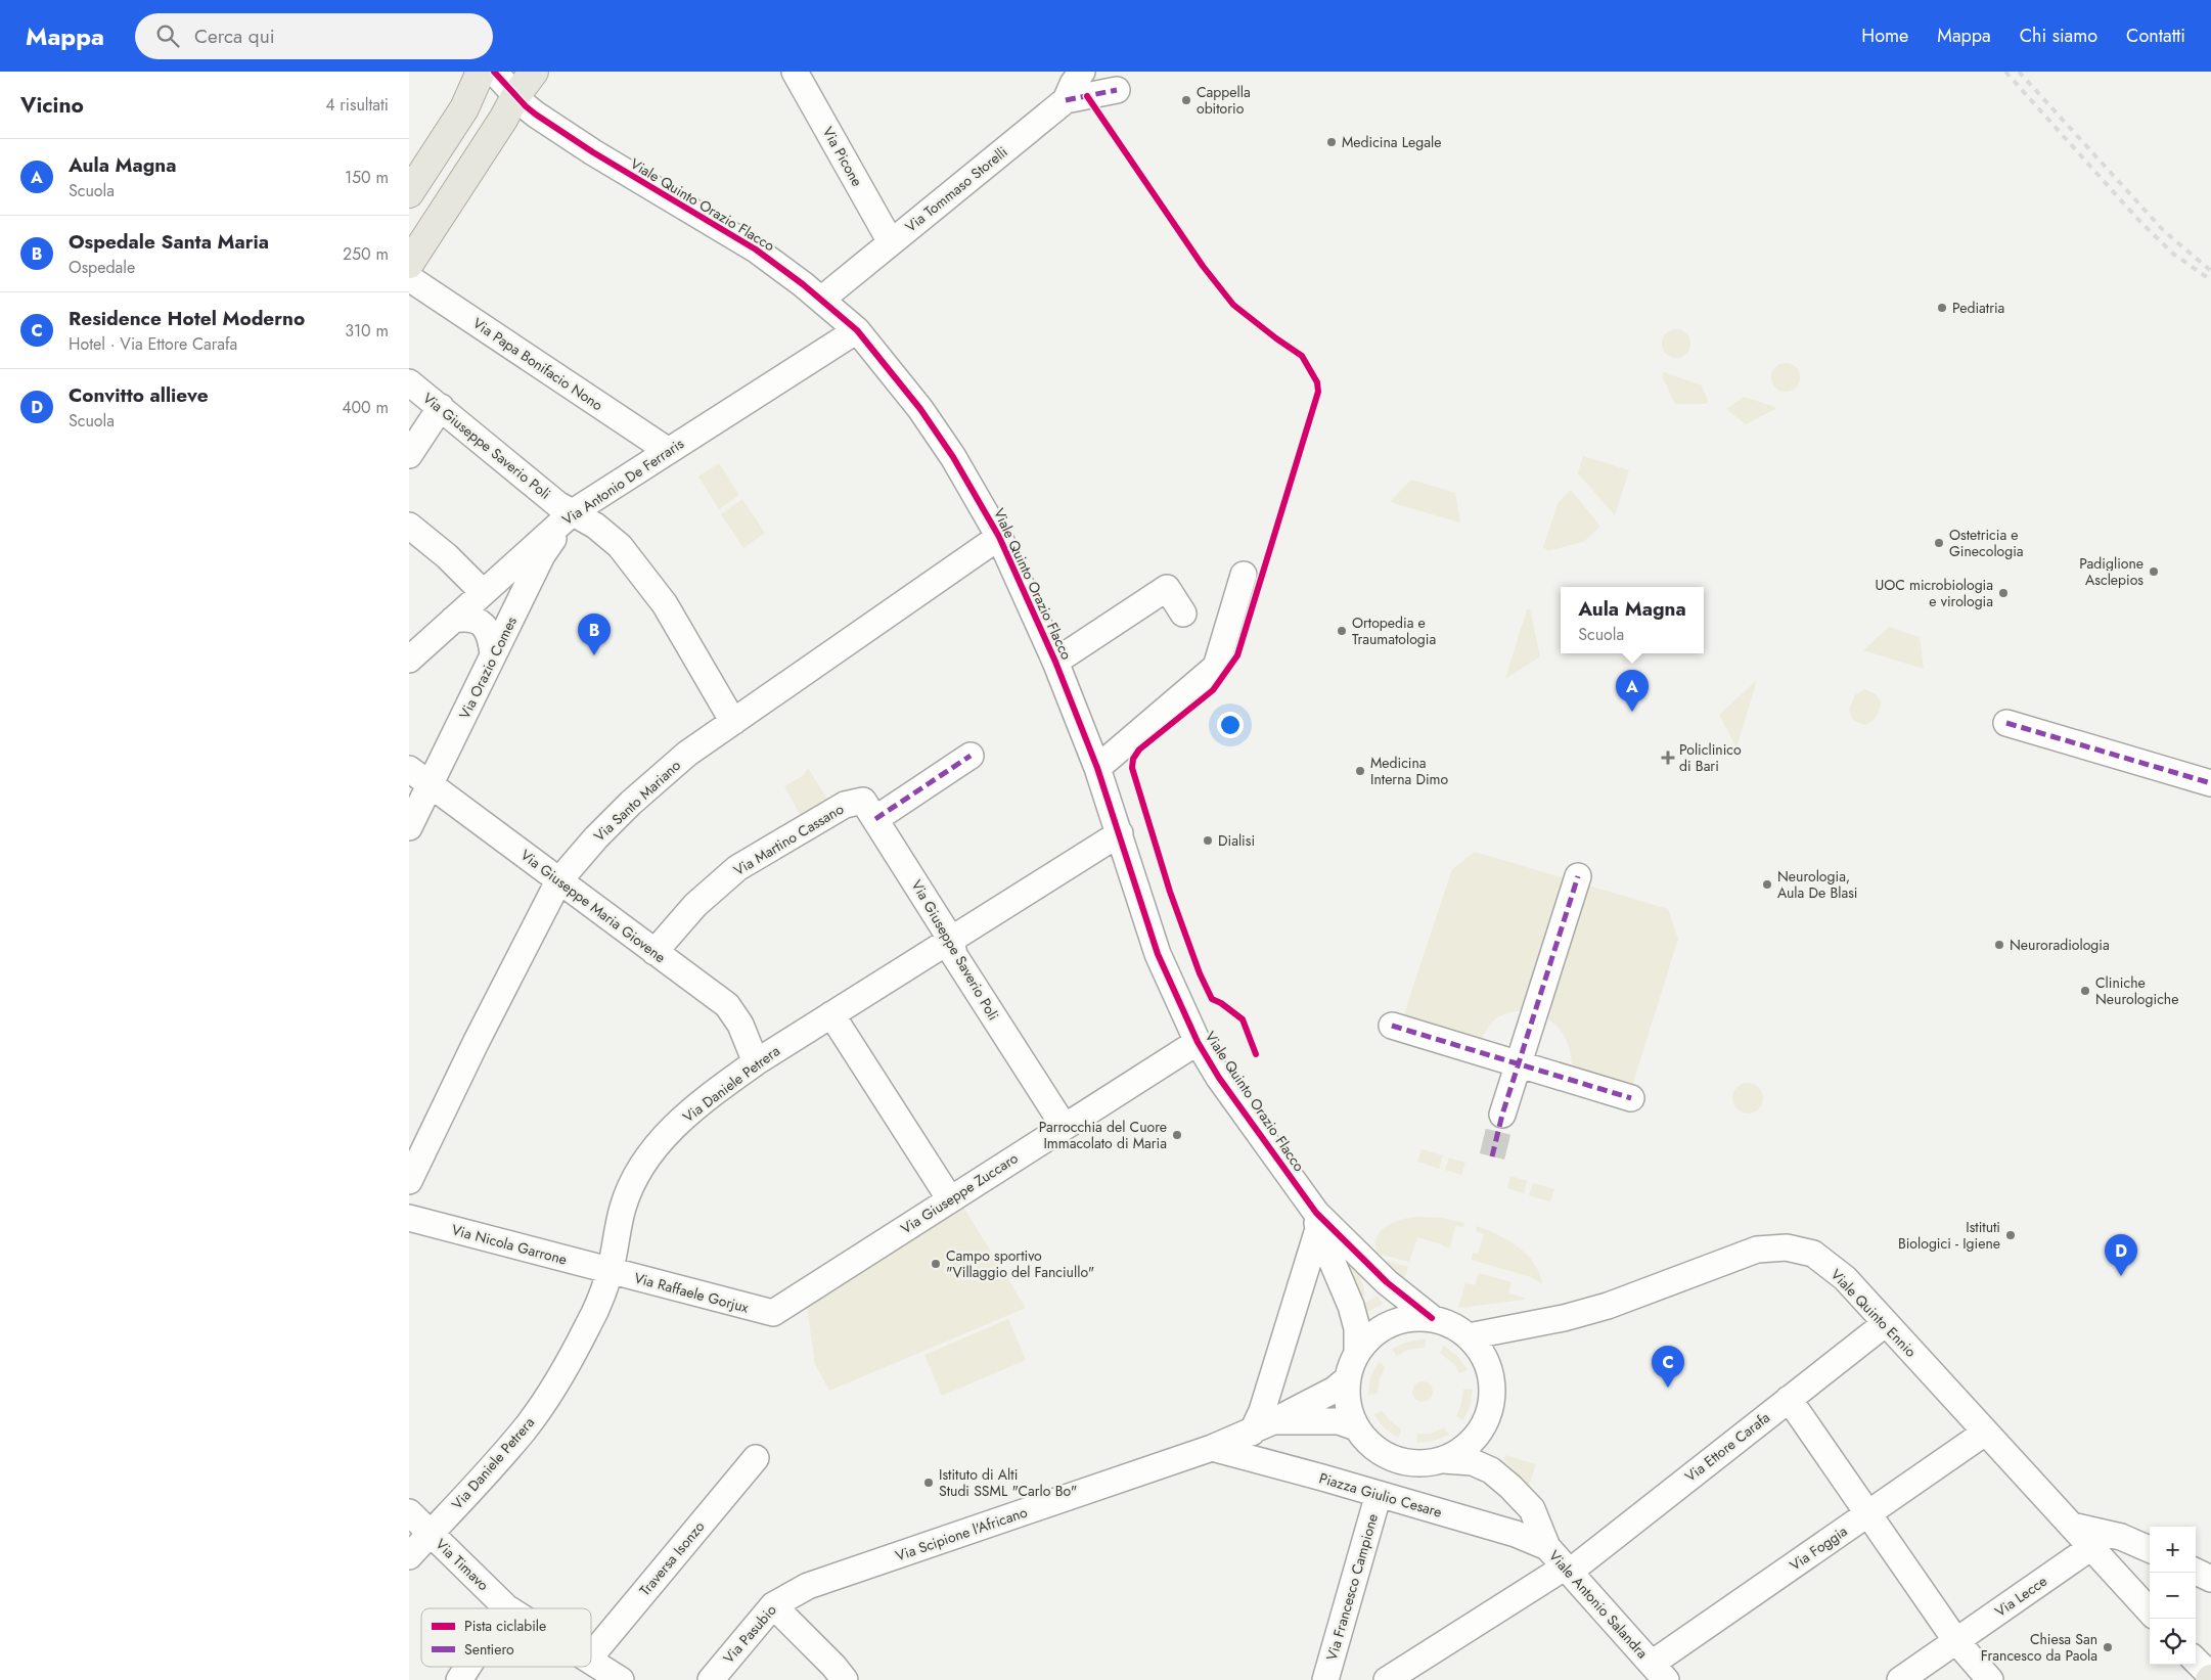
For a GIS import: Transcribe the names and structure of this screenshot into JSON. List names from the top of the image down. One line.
{"streets":{"street":["Via Picone","Via Tommaso Storelli","Viale Quinto Orazio Flacco","Via Papa Bonifacio Nono","Via Giuseppe Saverio Poli","Via Antonio De Ferraris","Via Orazio Comes","Via Santo Mariano","Via Martino Cassano","Via Giuseppe Maria Giovene","Via Daniele Petrera","Via Giuseppe Zuccaro","Via Nicola Garrone","Via Raffaele Gorjux","Viale Quinto Ennio","Via Ettore Carafa","Piazza Giulio Cesare","Via Scipione l'Africano","Via Foggia","Traversa Isonzo","Via Timavo","Via Francesco Campione","Via Lecce","Viale Antonio Salandra","Via Pasubio"]},"crossings":[["Via Picone","Via Tommaso Storelli"],["Via Tommaso Storelli","Viale Quinto Orazio Flacco"],["Viale Quinto Orazio Flacco","Via Antonio De Ferraris"],["Viale Quinto Orazio Flacco","Via Santo Mariano"],["Viale Quinto Orazio Flacco","Via Daniele Petrera"],["Viale Quinto Orazio Flacco","Via Giuseppe Zuccaro"],["Via Papa Bonifacio Nono","Via Antonio De Ferraris"],["Via Giuseppe Saverio Poli","Via Antonio De Ferraris"],["Via Giuseppe Saverio Poli","Via Orazio Comes"],["Via Giuseppe Saverio Poli","Via Santo Mariano"],["Via Giuseppe Saverio Poli","Via Martino Cassano"],["Via Giuseppe Saverio Poli","Via Daniele Petrera"],["Via Giuseppe Saverio Poli","Via Giuseppe Zuccaro"],["Via Antonio De Ferraris","Via Orazio Comes"],["Via Orazio Comes","Via Giuseppe Maria Giovene"],["Via Santo Mariano","Via Giuseppe Maria Giovene"],["Via Martino Cassano","Via Giuseppe Maria Giovene"],["Via Giuseppe Maria Giovene","Via Daniele Petrera"],["Via Daniele Petrera","Via Nicola Garrone"],["Via Daniele Petrera","Via Raffaele Gorjux"],["Via Daniele Petrera","Via Timavo"],["Via Giuseppe Zuccaro","Via Raffaele Gorjux"],["Via Nicola Garrone","Via Raffaele Gorjux"],["Viale Quinto Ennio","Via Ettore Carafa"],["Viale Quinto Ennio","Via Scipione l'Africano"],["Viale Quinto Ennio","Via Foggia"],["Viale Quinto Ennio","Via Lecce"],["Viale Quinto Ennio","Viale Antonio Salandra"],["Via Ettore Carafa","Viale Antonio Salandra"],["Piazza Giulio Cesare","Via Scipione l'Africano"],["Piazza Giulio Cesare","Via Francesco Campione"],["Piazza Giulio Cesare","Viale Antonio Salandra"],["Via Scipione l'Africano","Viale Antonio Salandra"],["Via Scipione l'Africano","Via Pasubio"],["Via Foggia","Viale Antonio Salandra"]],"places":{"other":["Cappella obitorio","Medicina Legale","Pediatria","Ostetricia e Ginecologia","Padiglione Asclepios","UOC microbiologia e virologia","Ortopedia e Traumatologia","Medicina Interna Dimo","Dialisi","Neurologia, Aula De Blasi","Neuroradiologia","Cliniche Neurologiche","Parrocchia del Cuore Immacolato di Maria","Istituti Biologici - Igiene","Campo sportivo \"Villaggio del Fanciullo\"","Istituto di Alti Studi SSML \"Carlo Bo\"","Chiesa San Francesco da Paola"],"health":["Policlinico di Bari"]},"legend":["Pista ciclabile","Sentiero"],"page":{"header":"Mappa","search":"Cerca qui","nav":["Home","Mappa","Chi siamo","Contatti"],"heading":["Vicino","4 risultati"],"list":[{"mark":"A","name":"Aula Magna","note":"Scuola","value":"150 m"},{"mark":"B","name":"Ospedale Santa Maria","note":"Ospedale","value":"250 m"},{"mark":"C","name":"Residence Hotel Moderno","note":"Hotel · Via Ettore Carafa","value":"310 m"},{"mark":"D","name":"Convitto allieve","note":"Scuola","value":"400 m"}],"popup":["Aula Magna","Scuola"],"pins":["B","A","D","C"],"map_buttons":["+","−"]}}
